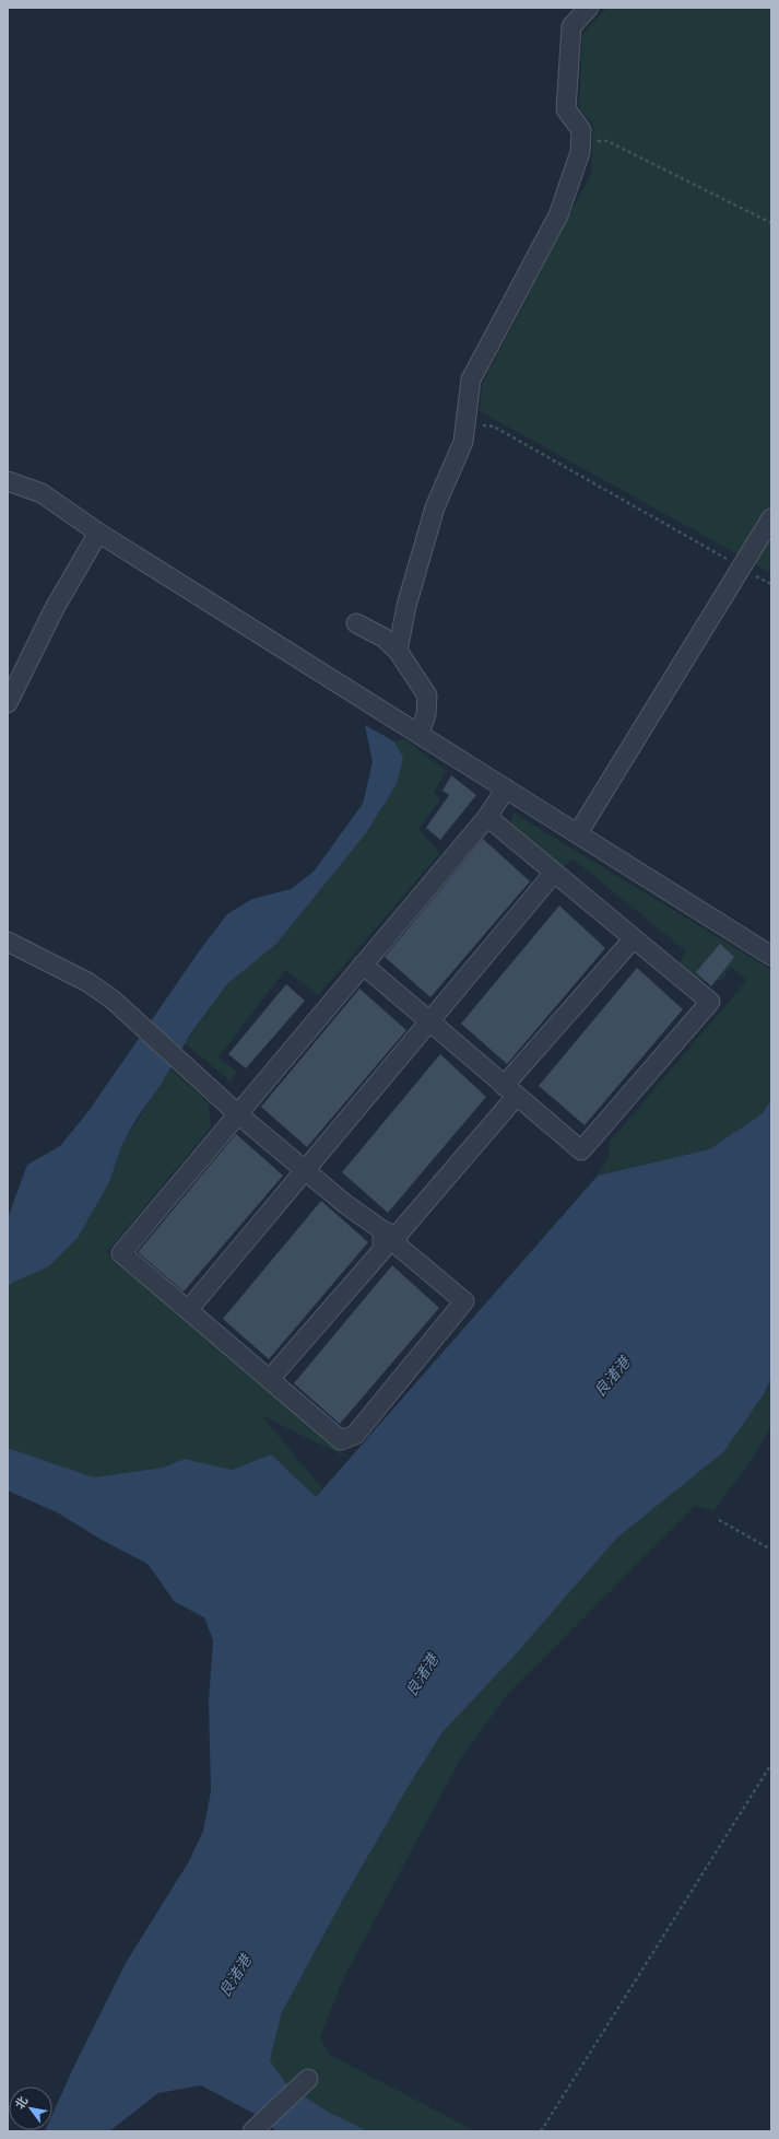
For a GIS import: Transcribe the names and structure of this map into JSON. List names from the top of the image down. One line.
{"water":["良渚港"],"north":"top left"}
